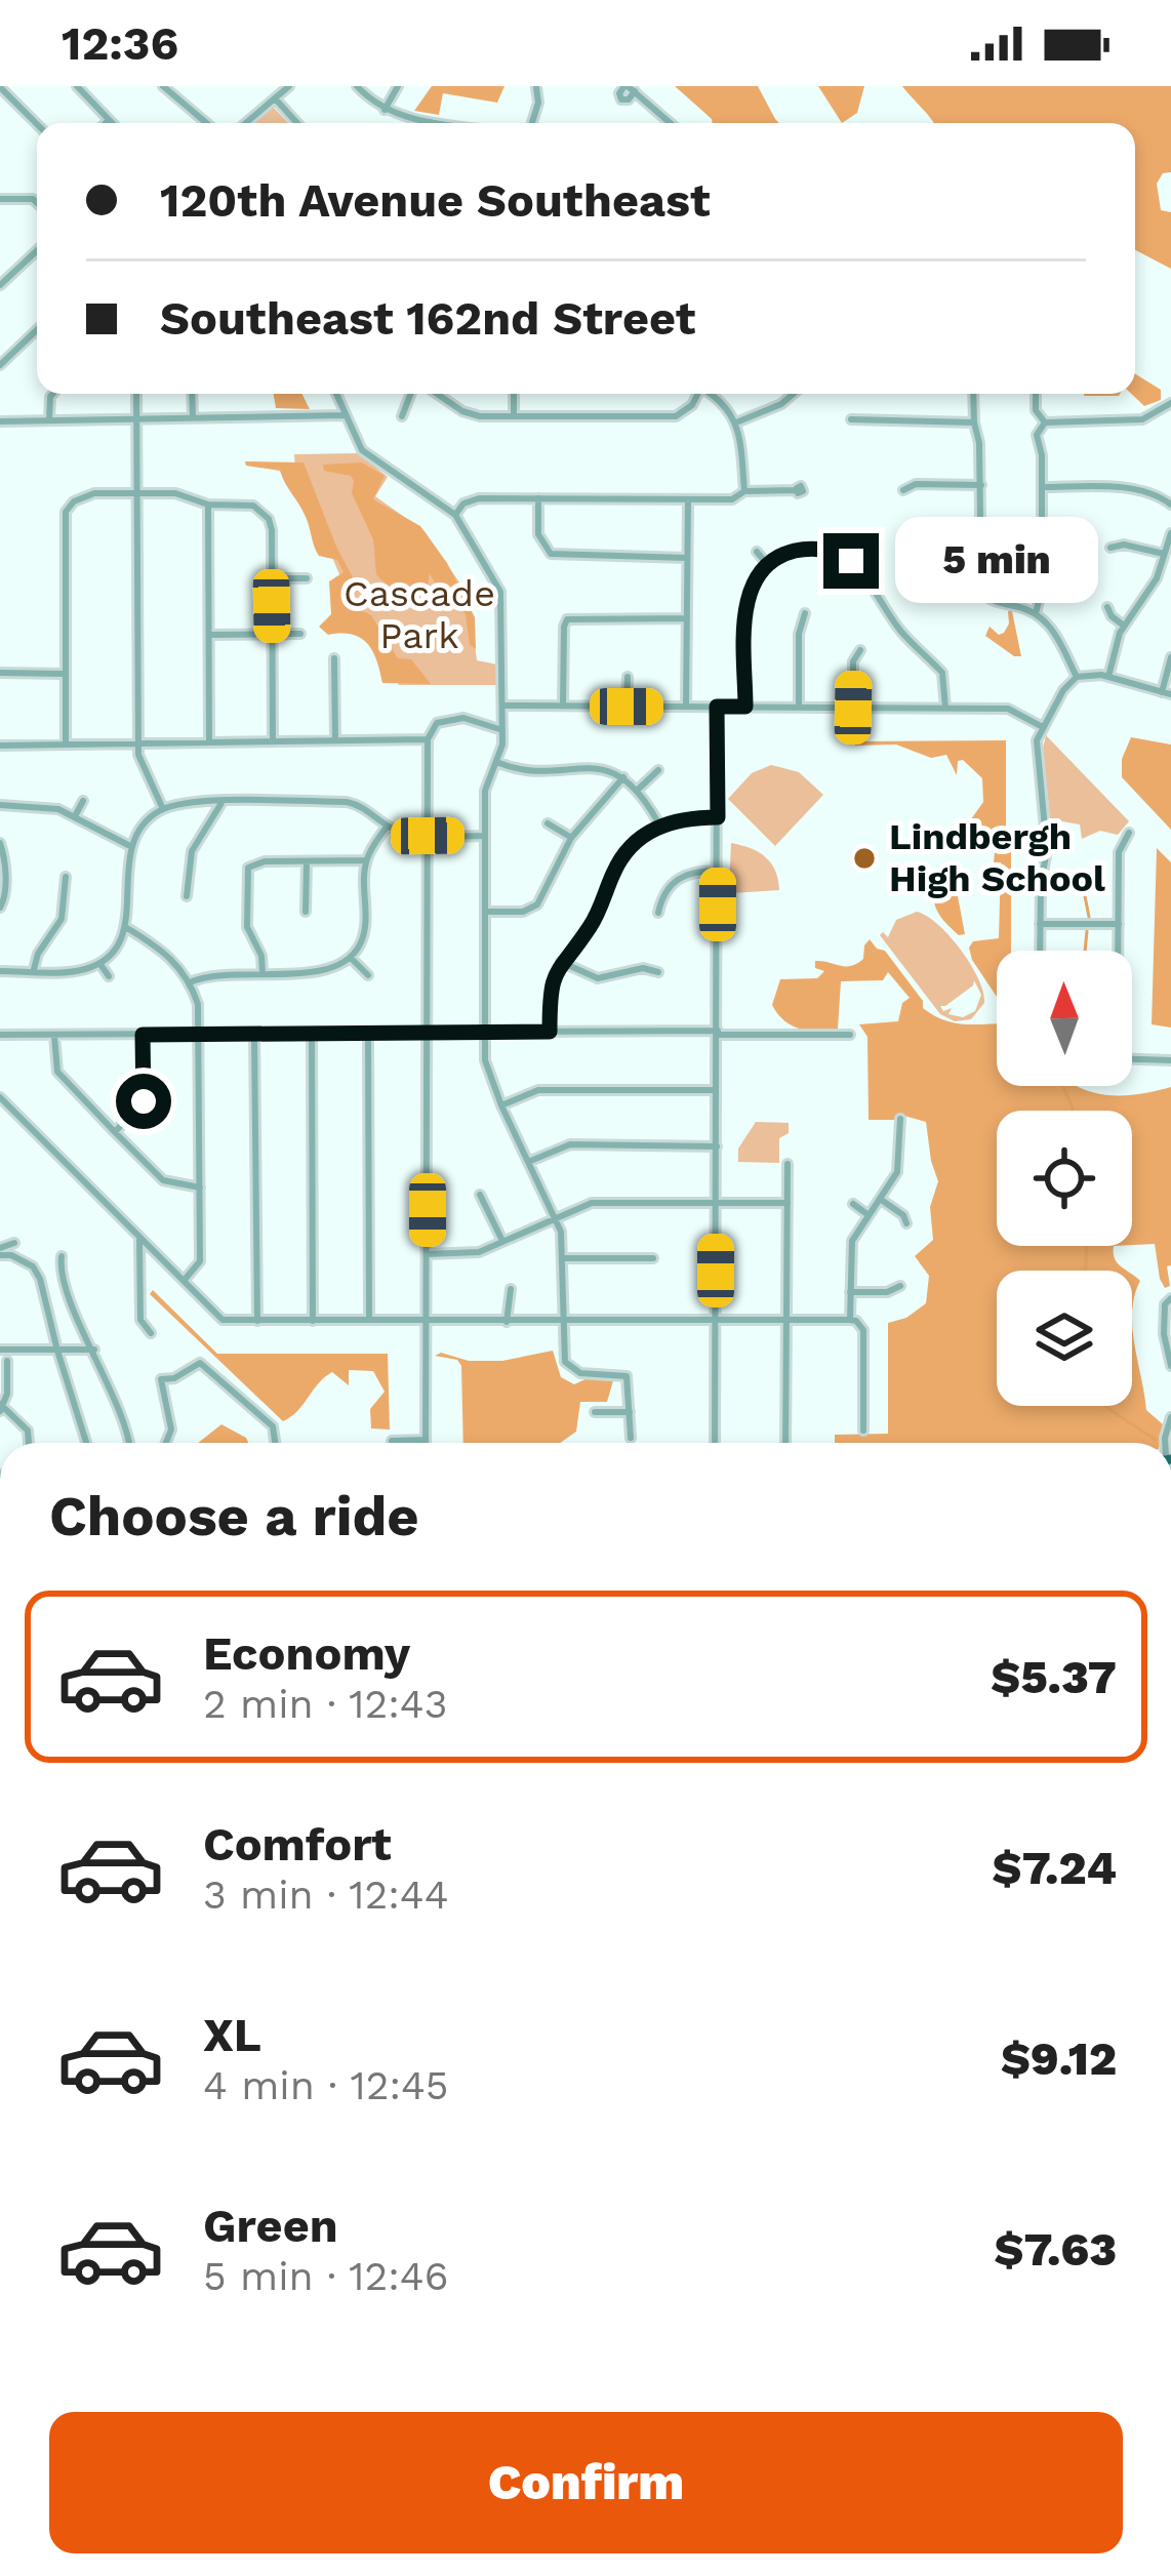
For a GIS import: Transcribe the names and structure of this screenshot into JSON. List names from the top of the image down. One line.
{"parks":["Cascade Park"],"places":["Lindbergh High School"],"north":"top","page":{"status":"12:36","banner":["120th Avenue Southeast","Southeast 162nd Street"],"bubble":"5 min","heading":"Choose a ride","list":[{"name":"Economy","note":"2 min · 12:43","value":"$5.37"},{"name":"Comfort","note":"3 min · 12:44","value":"$7.24"},{"name":"XL","note":"4 min · 12:45","value":"$9.12"},{"name":"Green","note":"5 min · 12:46","value":"$7.63"}],"buttons":"Confirm"}}
